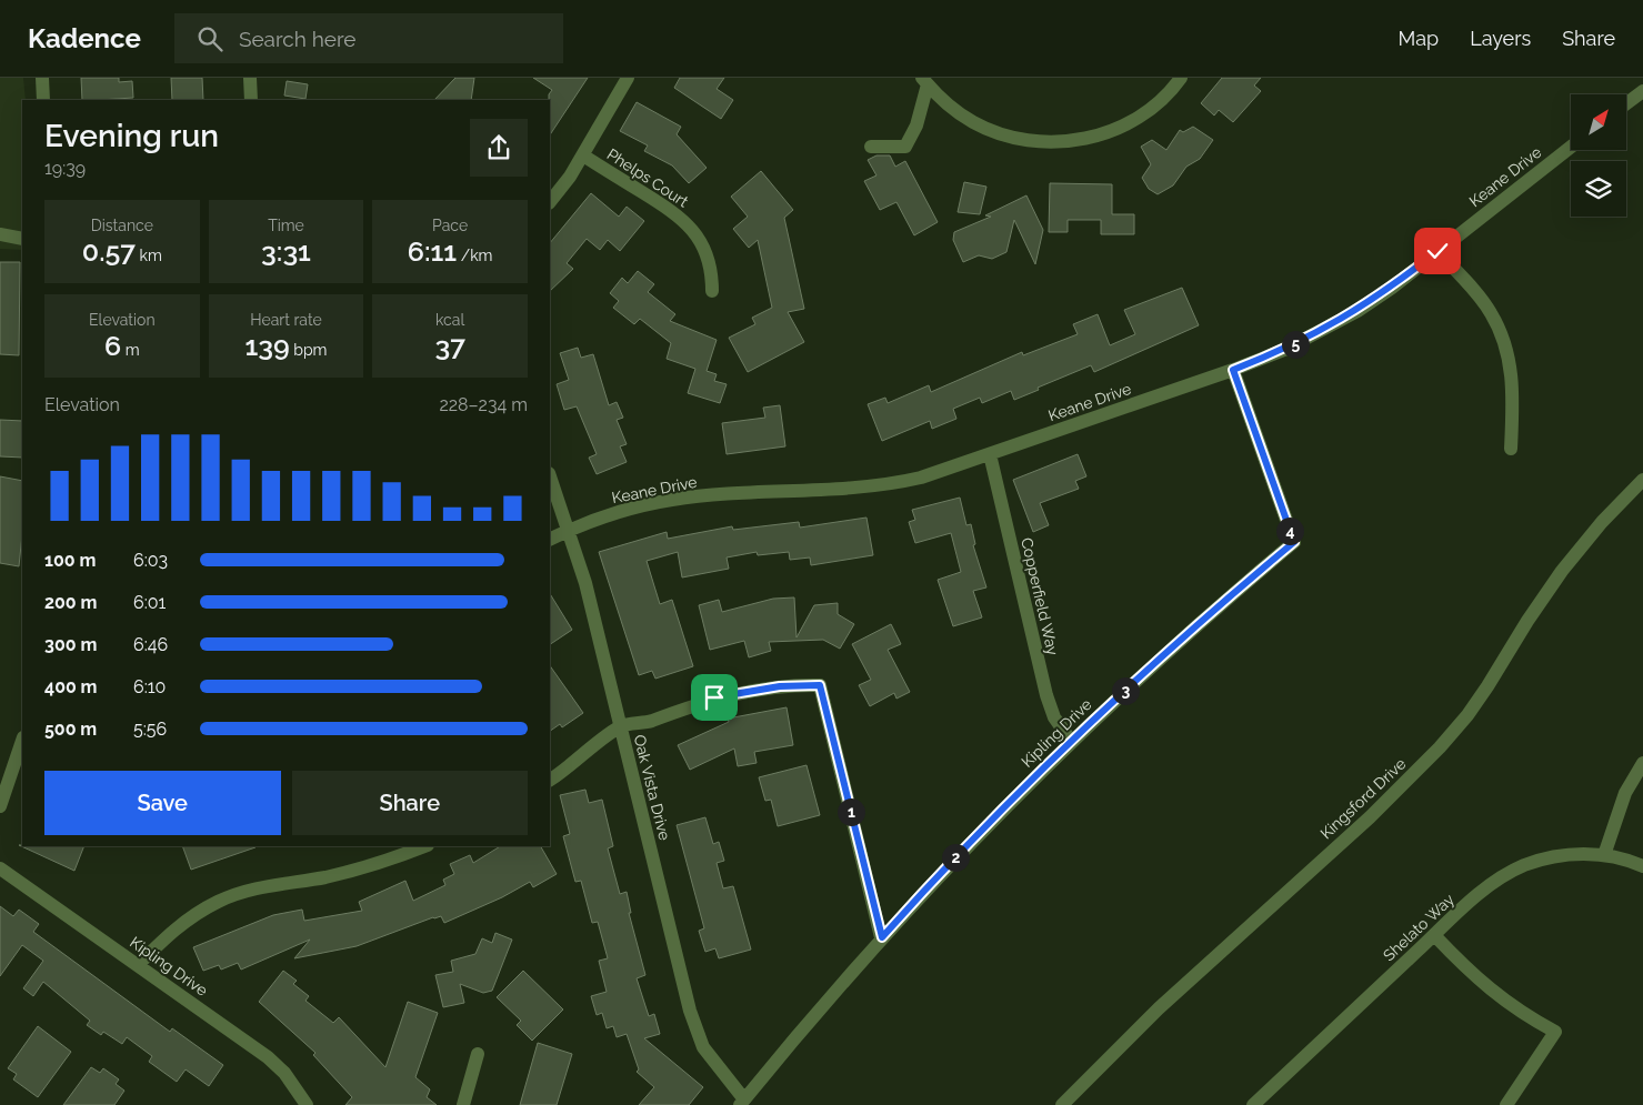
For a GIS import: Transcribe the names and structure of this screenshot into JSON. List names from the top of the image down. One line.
{"streets":{"street":["Keane Drive","Phelps Court","Copperfield Way","Kipling Drive","Oak Vista Drive","Kingsford Drive","Shelato Way"]},"crossings":[["Keane Drive","Copperfield Way"],["Keane Drive","Kipling Drive"],["Keane Drive","Oak Vista Drive"],["Copperfield Way","Kipling Drive"],["Kipling Drive","Oak Vista Drive"]],"north":"top right","page":{"header":"Kadence","search":"Search here","nav":["Map","Layers","Share"],"heading":["Evening run","19:39"],"stats":[["Distance","0.57 km"],["Time","3:31"],["Pace","6:11 /km"],["Elevation","6 m"],["Heart rate","139 bpm"],["kcal","37"]],"pins":["5","4","3","1","2"],"chart":["Elevation","228–234 m"],"list":[{"name":"100 m","note":"6:03"},{"name":"200 m","note":"6:01"},{"name":"300 m","note":"6:46"},{"name":"400 m","note":"6:10"},{"name":"500 m","note":"5:56"}],"buttons":["Save","Share"]}}
